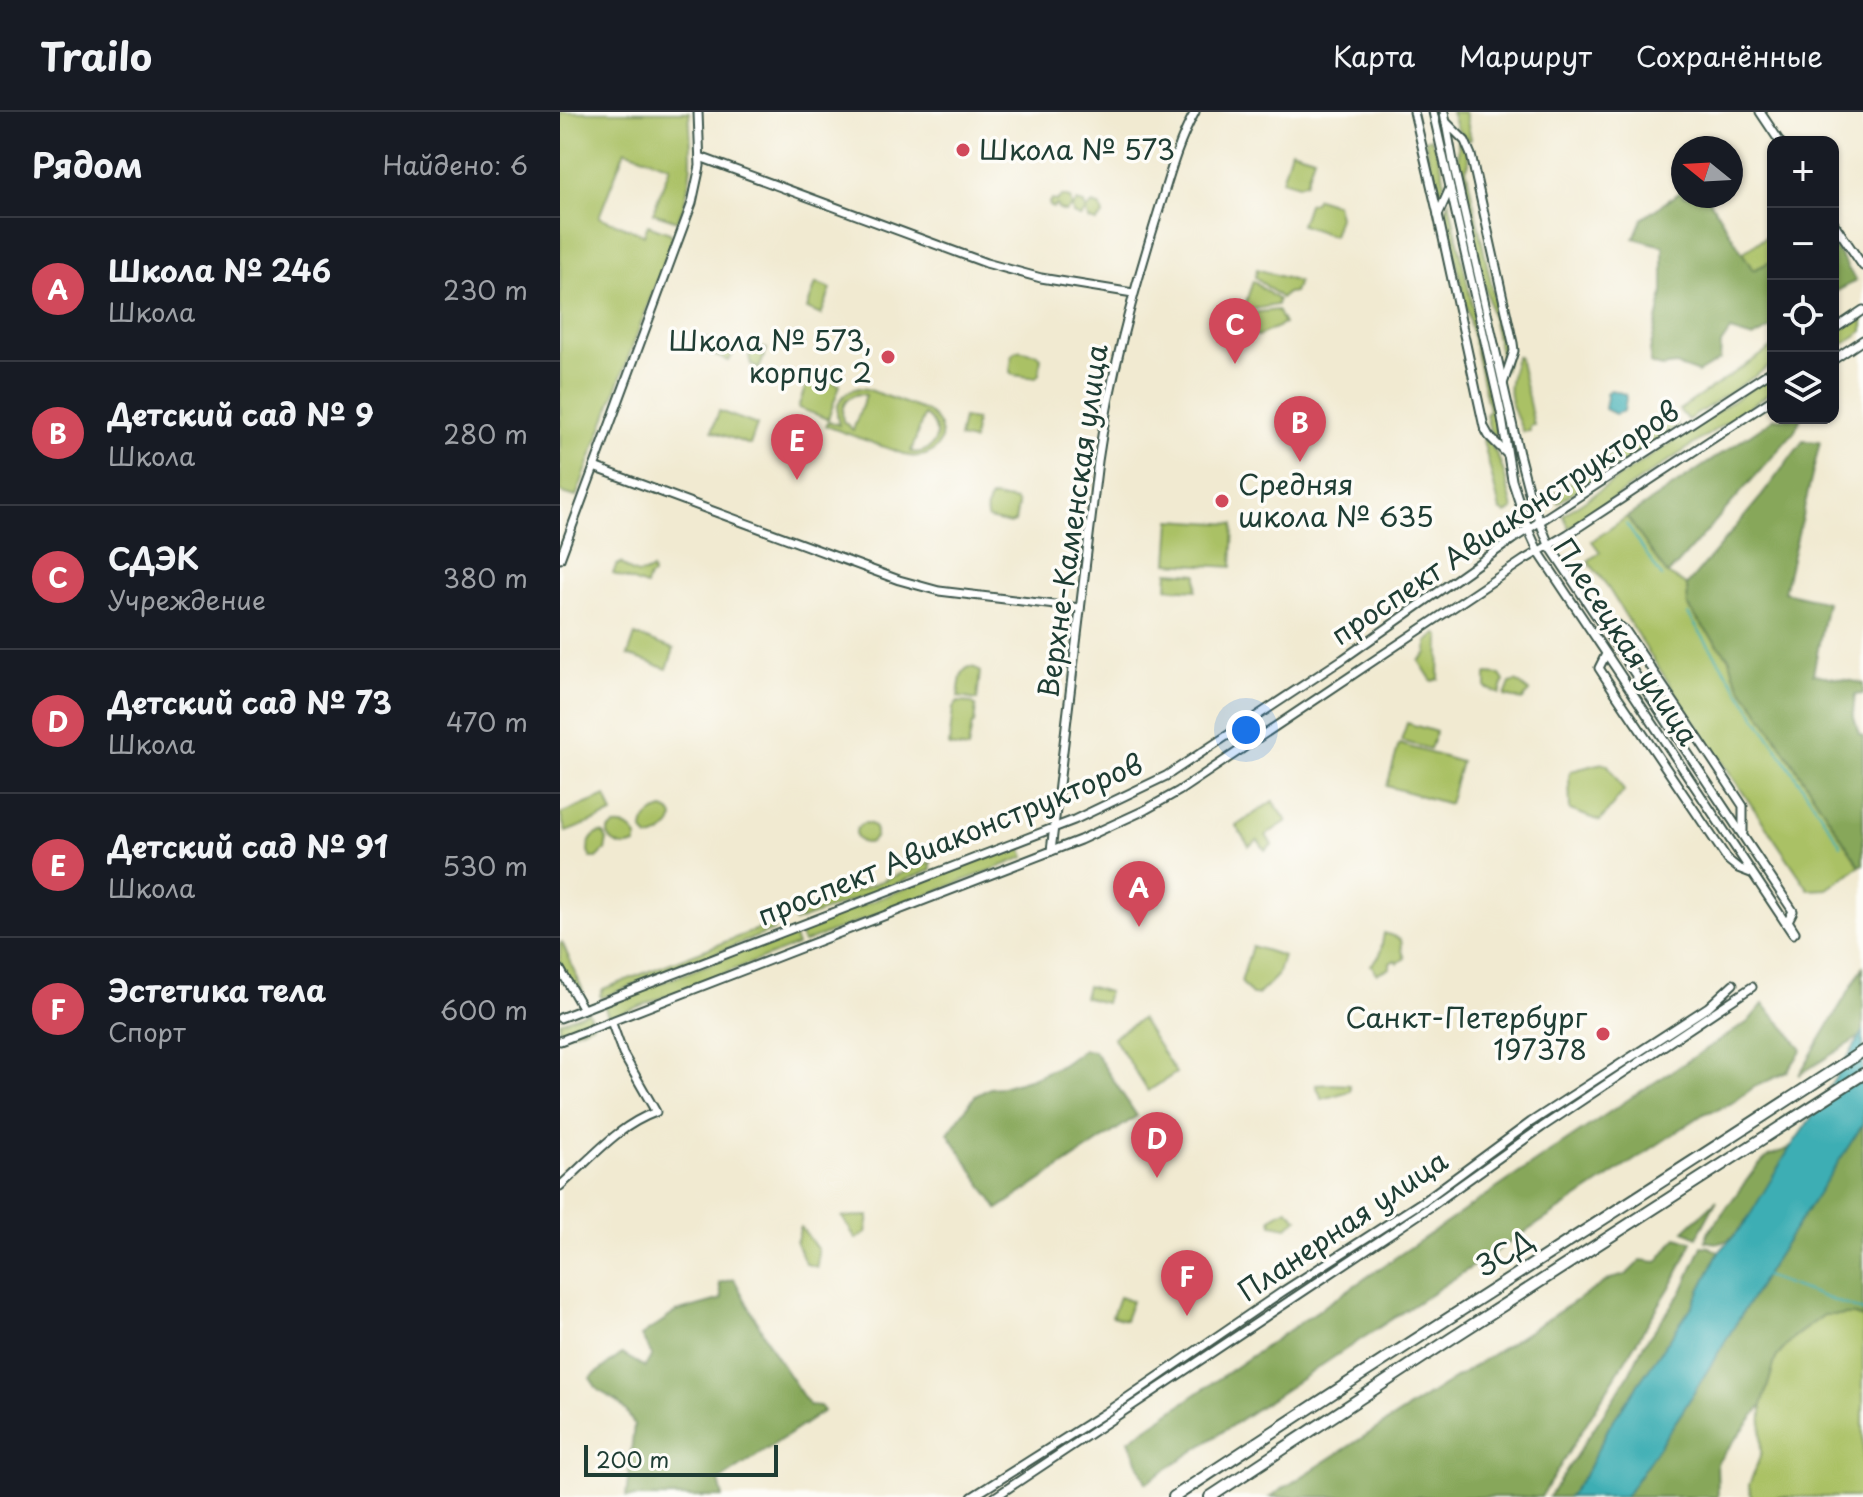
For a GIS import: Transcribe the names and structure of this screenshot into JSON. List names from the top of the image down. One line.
{"streets":{"highway":["ЗСД"],"street":["Верхне-Каменская улица","проспект Авиаконструкторов","Плесецкая улица","Планерная улица"]},"crossings":[["Верхне-Каменская улица","проспект Авиаконструкторов"],["проспект Авиаконструкторов","Плесецкая улица"]],"places":["Школа № 573","Школа № 573, корпус 2","Средняя школа № 635","Санкт-Петербург 197378"],"scale_bar":"200 m","north":"left","page":{"header":"Trailo","nav":["Карта","Маршрут","Сохранённые"],"heading":["Рядом","Найдено: 6"],"map_buttons":["+","−"],"list":[{"mark":"A","name":"Школа № 246","note":"Школа","value":"230 m"},{"mark":"B","name":"Детский сад № 9","note":"Школа","value":"280 m"},{"mark":"C","name":"СДЭК","note":"Учреждение","value":"380 m"},{"mark":"D","name":"Детский сад № 73","note":"Школа","value":"470 m"},{"mark":"E","name":"Детский сад № 91","note":"Школа","value":"530 m"},{"mark":"F","name":"Эстетика тела","note":"Спорт","value":"600 m"}],"pins":["C","B","E","A","D","F"],"scale":"200 m"}}
